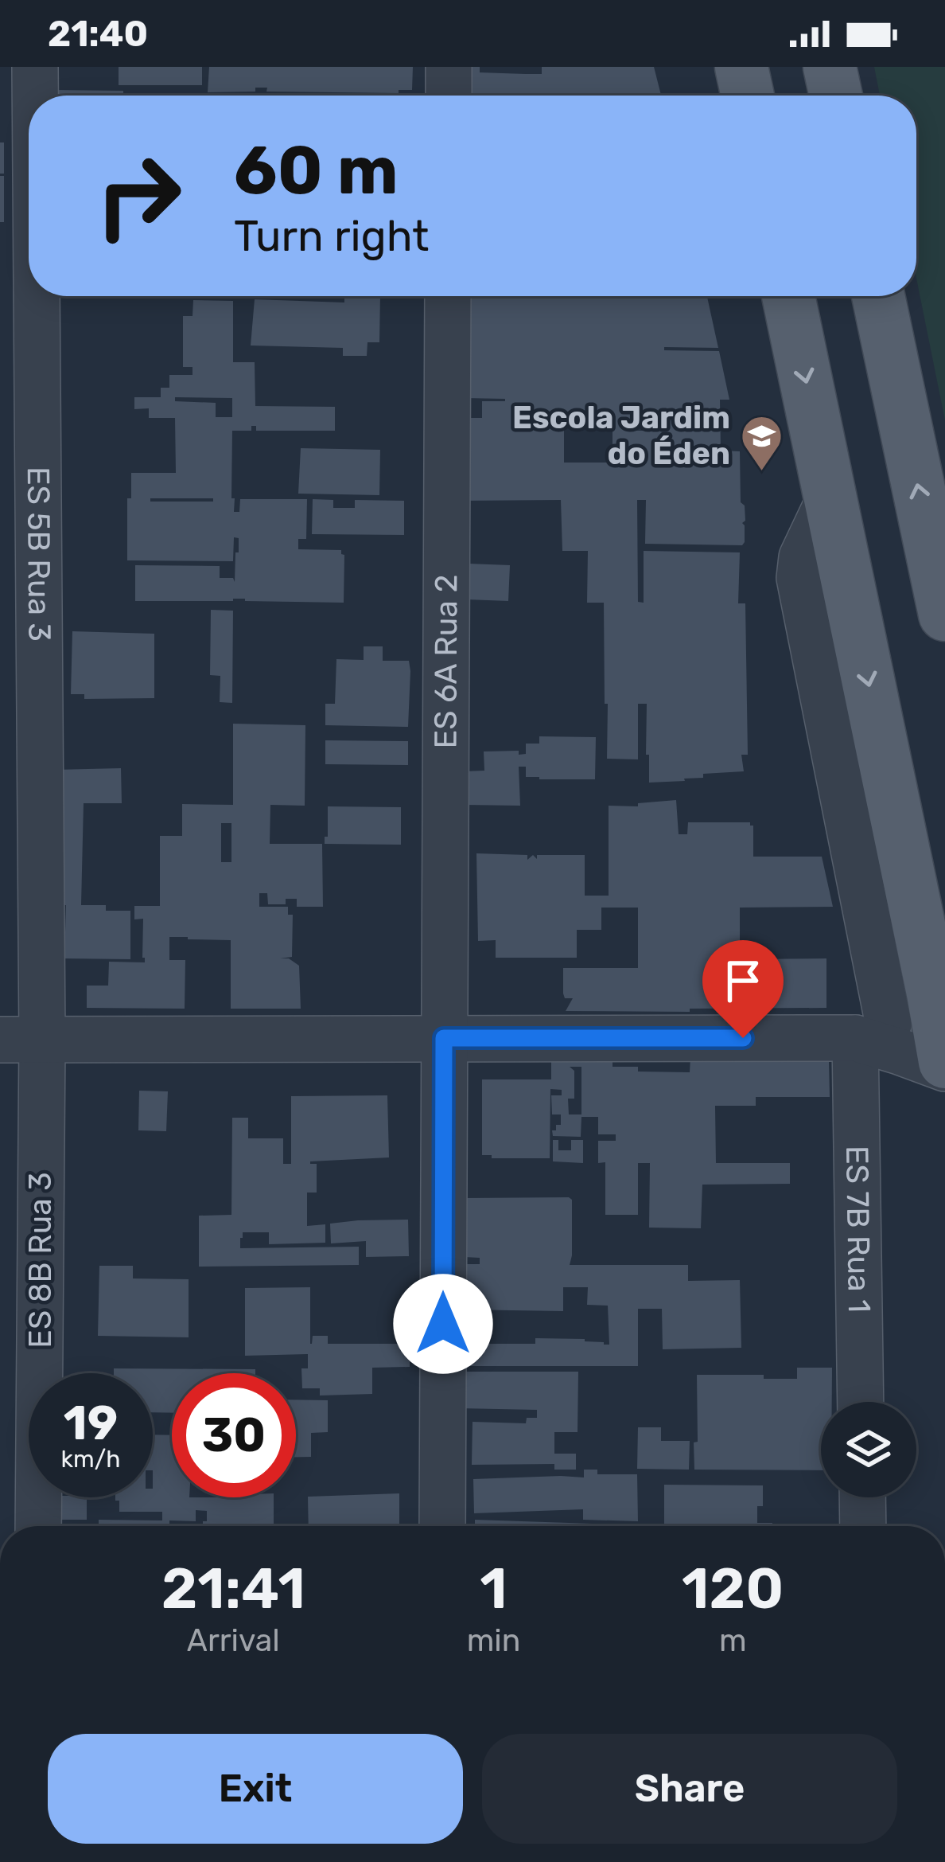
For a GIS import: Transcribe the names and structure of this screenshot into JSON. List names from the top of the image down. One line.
{"streets":{"street":["ES 5B Rua 3","ES 6A Rua 2","ES 7B Rua 1","ES 8B Rua 3"]},"crossings":[["ES 5B Rua 3","ES 8B Rua 3"]],"places":{"school or university":["Escola Jardim do Éden"]},"page":{"status":"21:40","turn":["60 m","Turn right"],"speed":"19 km/h","limit":"30","eta":["21:41","Arrival","1","min","120","m"],"buttons":["Exit","Share"]}}
